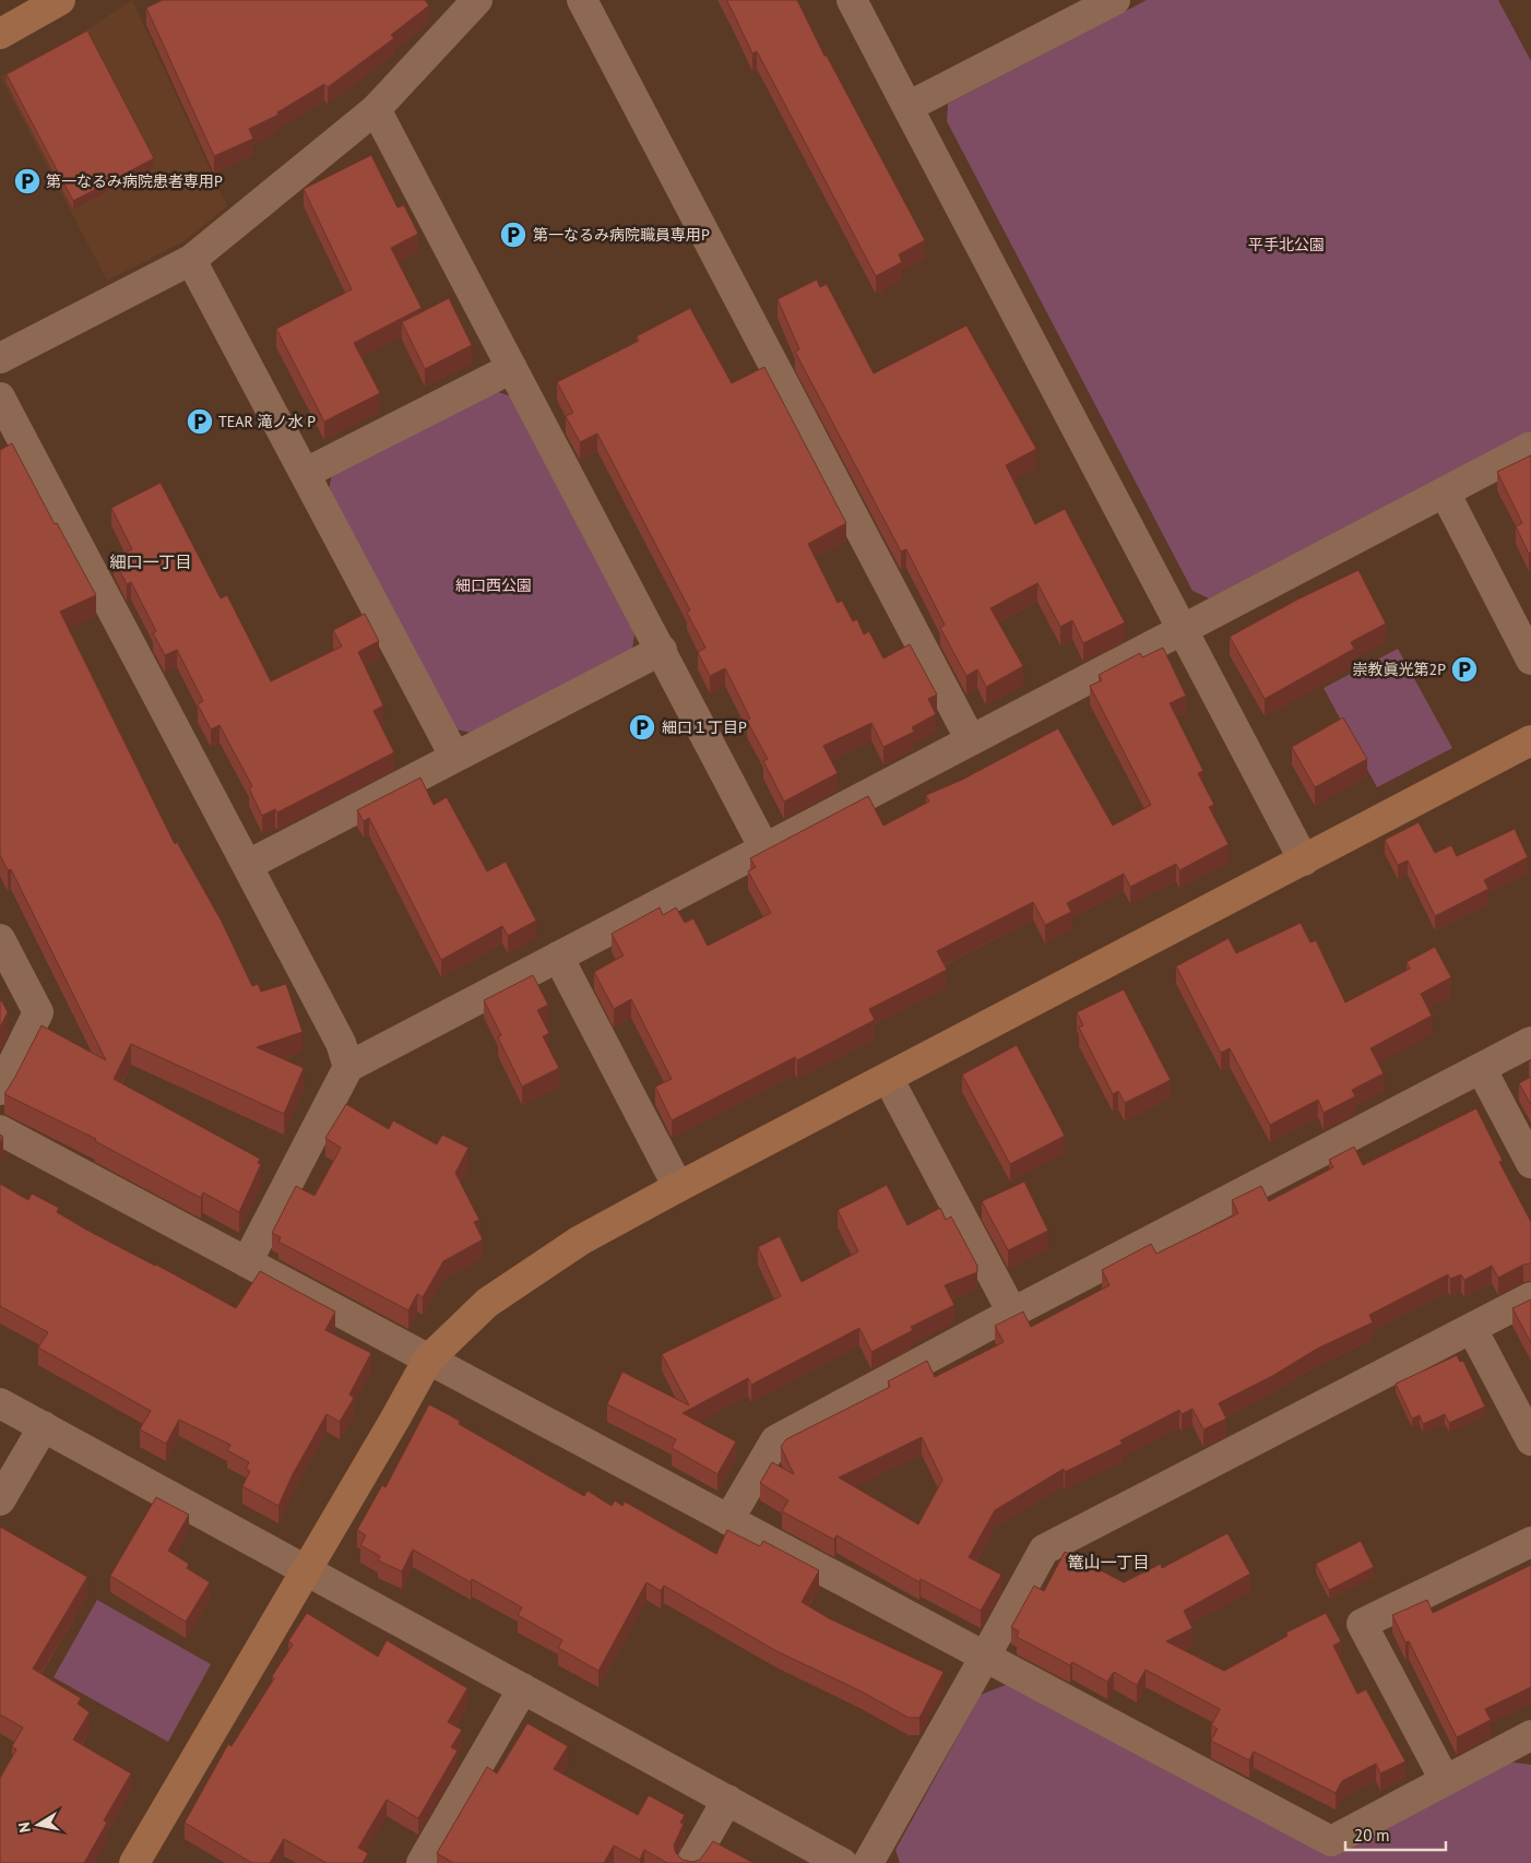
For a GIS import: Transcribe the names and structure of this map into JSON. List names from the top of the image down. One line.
{"districts":["細口一丁目","篭山一丁目"],"parks":["平手北公園","細口西公園"],"places":{"parking":["第一なるみ病院患者専用P","第一なるみ病院職員専用P","TEAR 滝ノ水 P","崇教眞光第2P","細口１丁目P"]},"scale_bar":"20 m","north":"left"}
